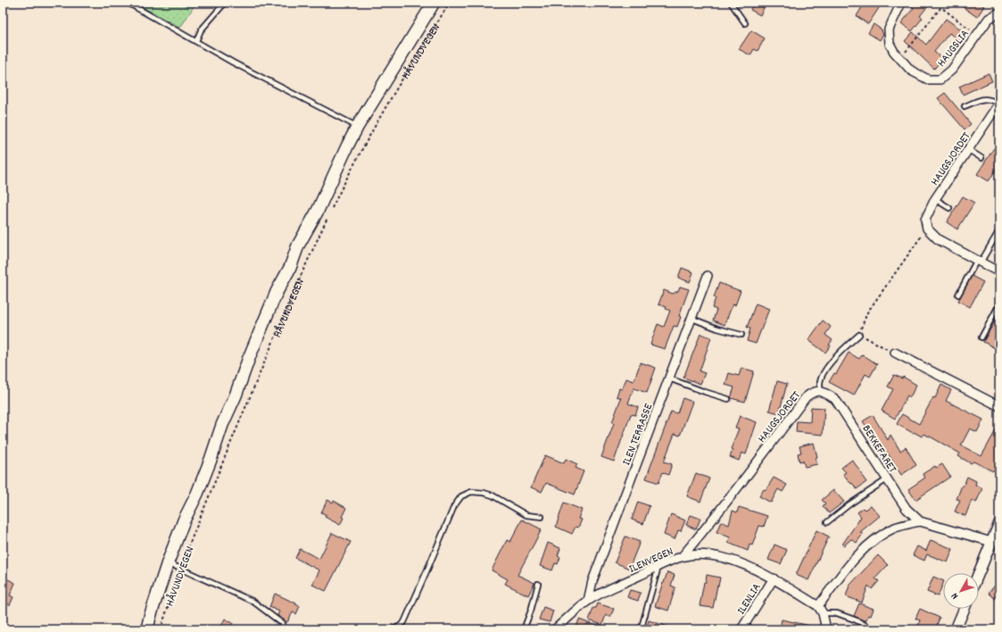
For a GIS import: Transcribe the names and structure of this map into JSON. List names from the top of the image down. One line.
{"streets":{"main road":["HÅVUNDVEGEN"],"street":["HAUGSLIA","HAUGSJORDET","ILEN TERRASSE","BEKKEFARET","ILENVEGEN","ILENLIA"]},"crossings":[["HAUGSJORDET","BEKKEFARET"],["HAUGSJORDET","ILENVEGEN"],["ILEN TERRASSE","ILENVEGEN"],["ILENVEGEN","ILENLIA"]],"north":"bottom left"}
